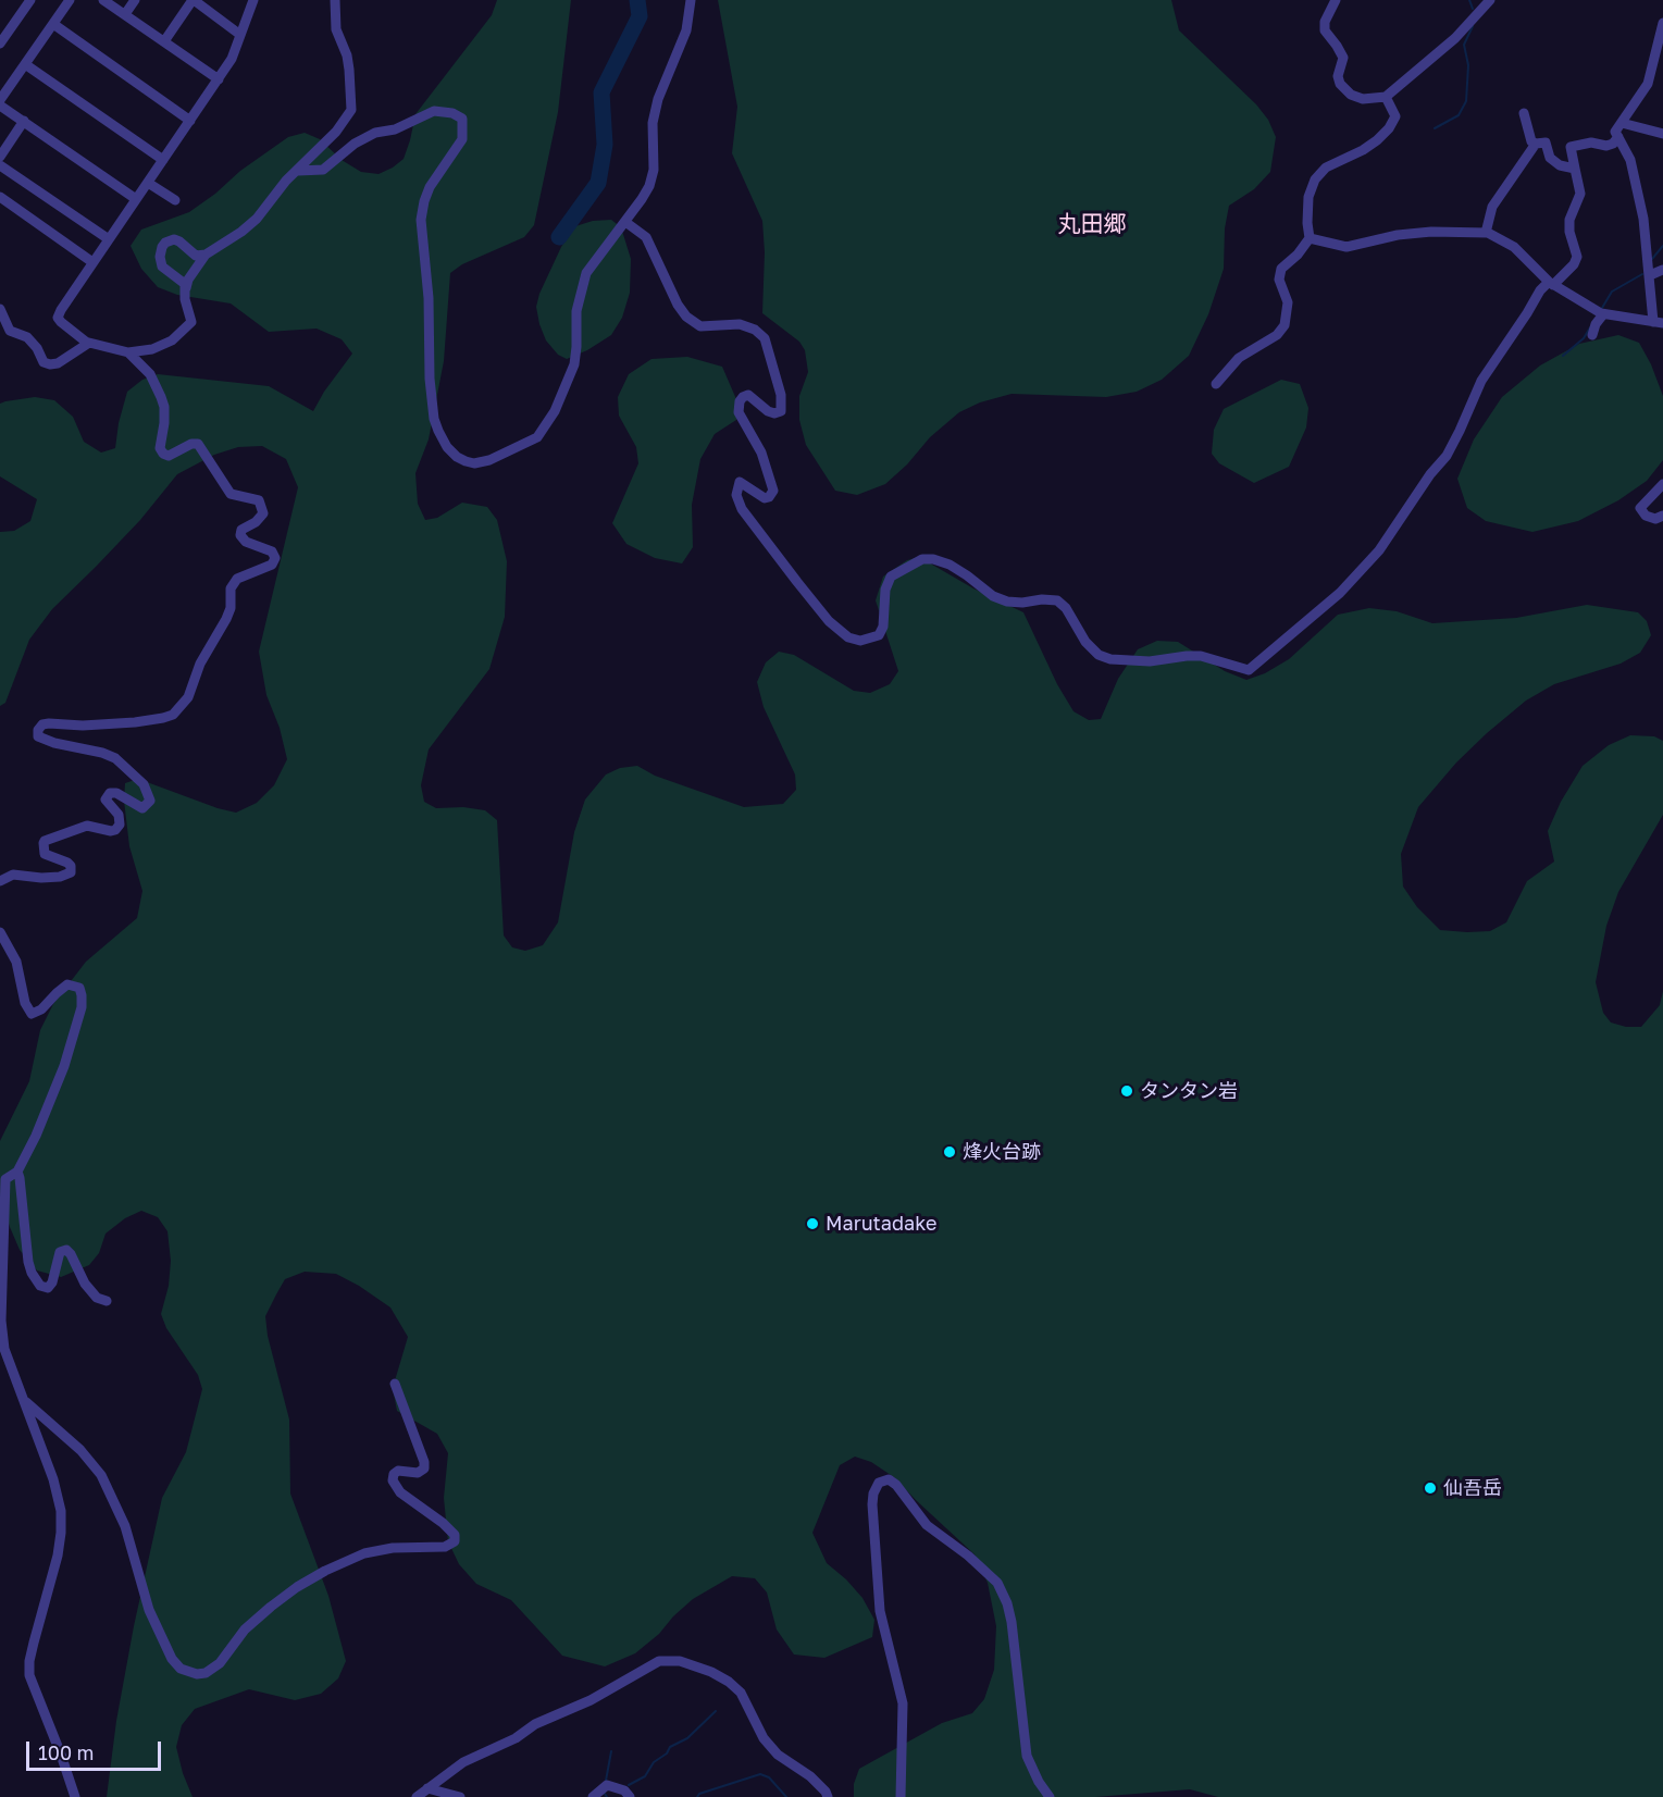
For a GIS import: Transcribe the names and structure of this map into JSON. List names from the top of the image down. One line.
{"districts":["丸田郷"],"places":["タンタン岩","烽火台跡","Marutadake","仙吾岳"],"scale_bar":"100 m"}
